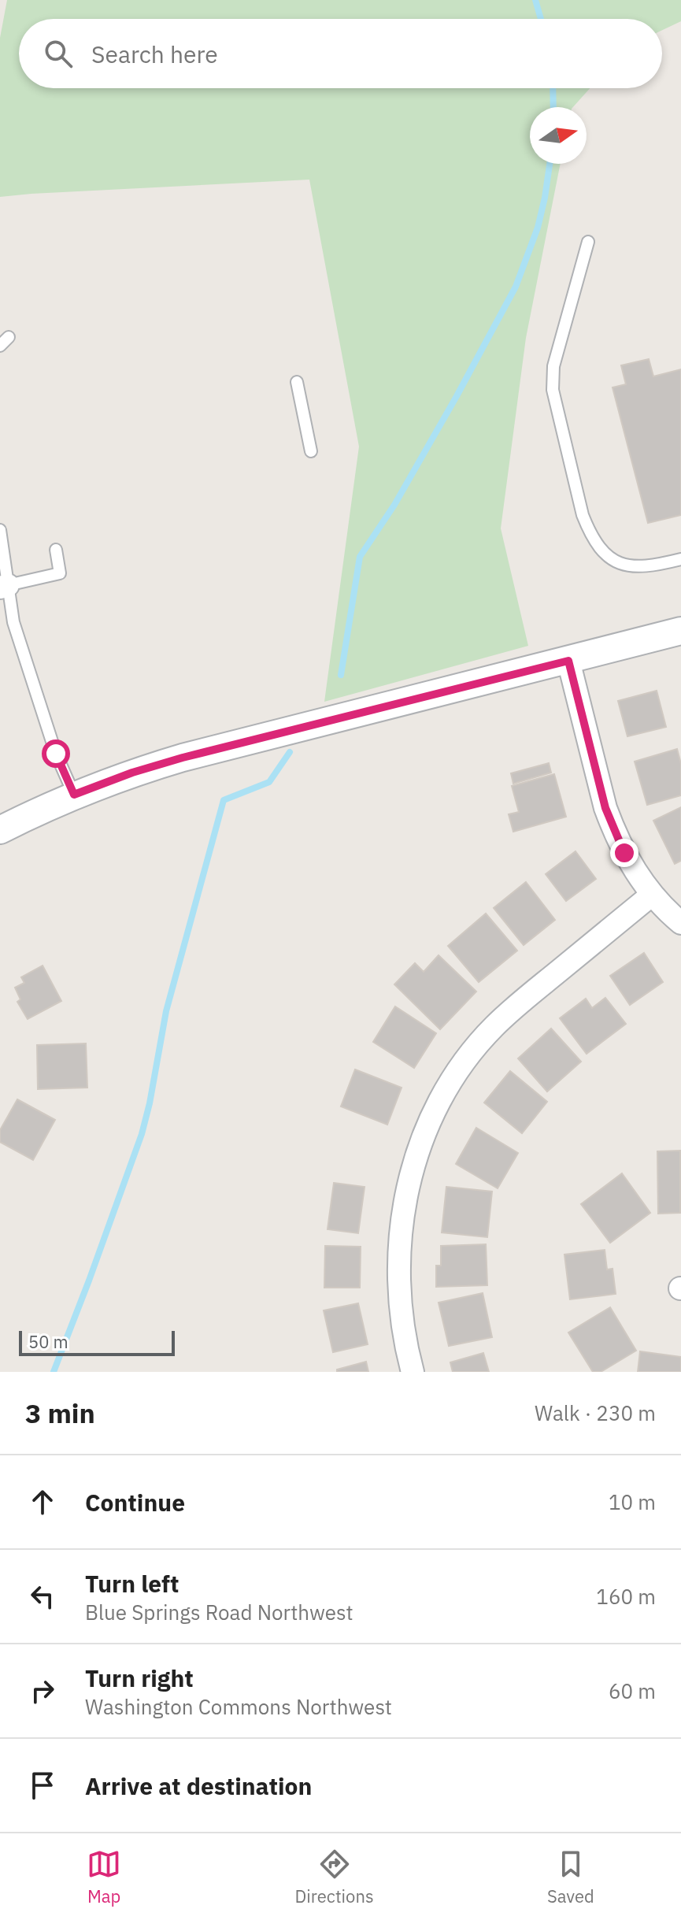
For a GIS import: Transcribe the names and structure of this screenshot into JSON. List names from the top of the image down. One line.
{"scale_bar":"50 m","north":"right","page":{"search":"Search here","scale":"50 m","heading":["3 min","Walk · 230 m"],"list":[["Continue","10 m"],["Turn left","Blue Springs Road Northwest","160 m"],["Turn right","Washington Commons Northwest","60 m"],"Arrive at destination"],"nav":["Map","Directions","Saved"]}}
